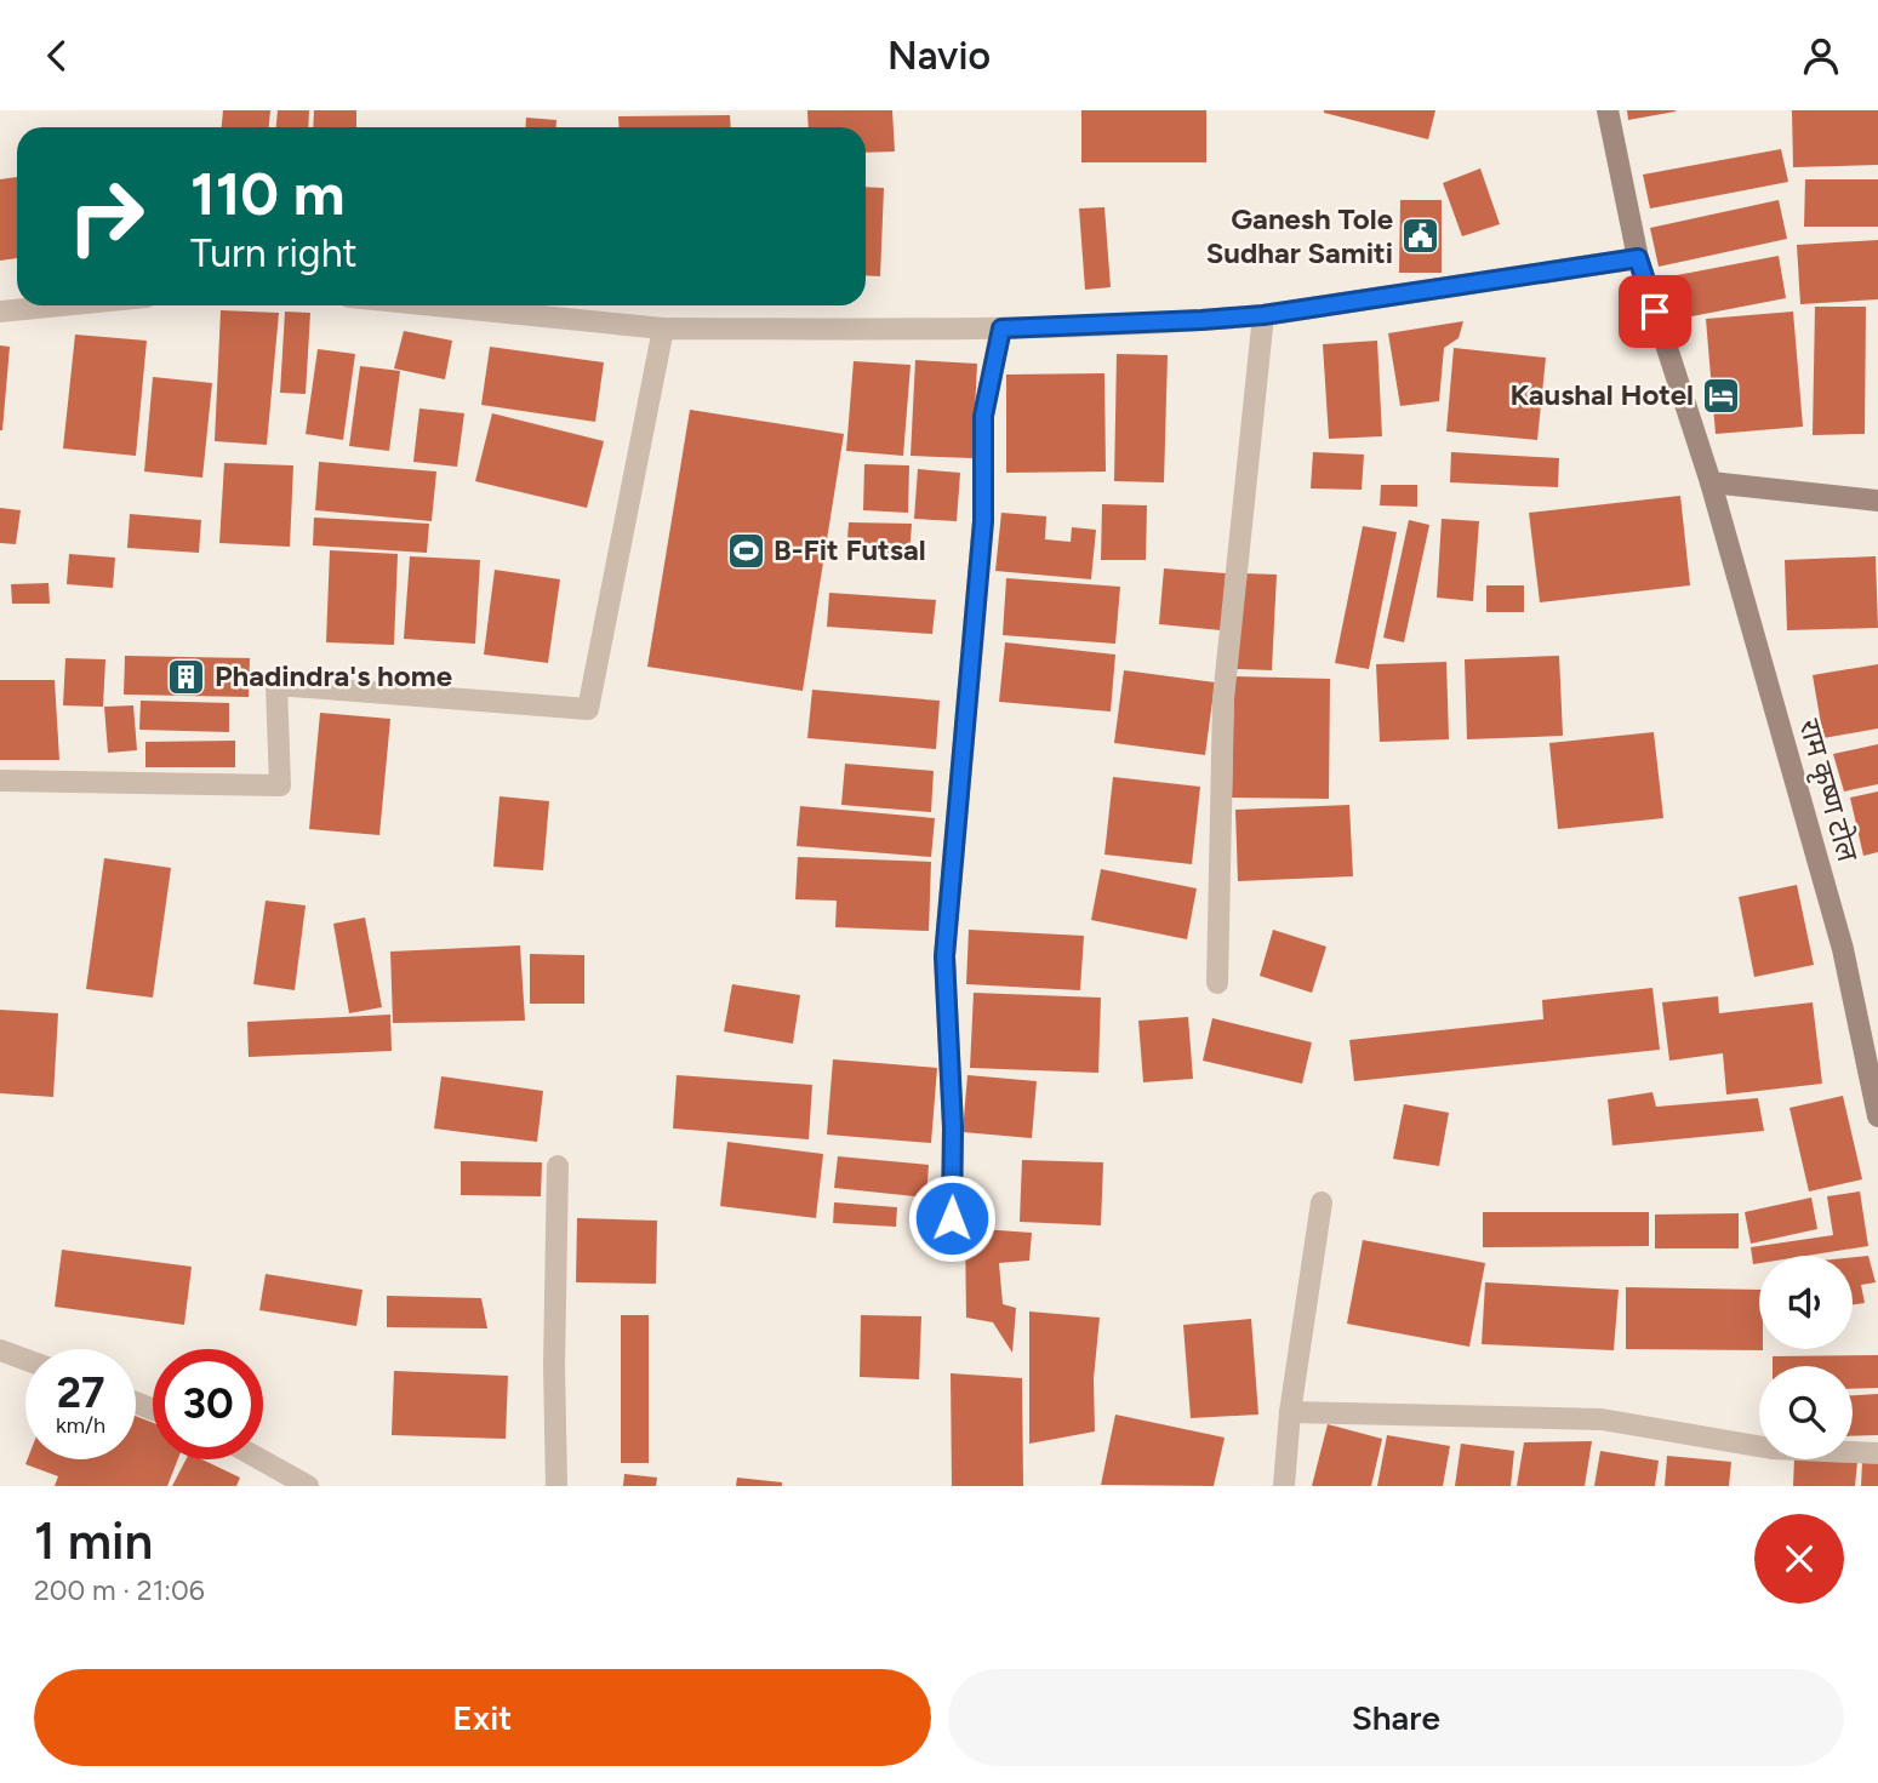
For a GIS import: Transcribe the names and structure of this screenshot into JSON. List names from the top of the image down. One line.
{"streets":{"main road":["राम कृष्ण टोल"]},"places":{"public building":["Ganesh Tole Sudhar Samiti"],"hotel":["Kaushal Hotel"],"sports":["B-Fit Futsal"],"building":["Phadindra's home"]},"page":{"header":"Navio","turn":["110 m","Turn right"],"speed":"27 km/h","limit":"30","heading":["1 min","200 m · 21:06"],"buttons":["Exit","Share"]}}
